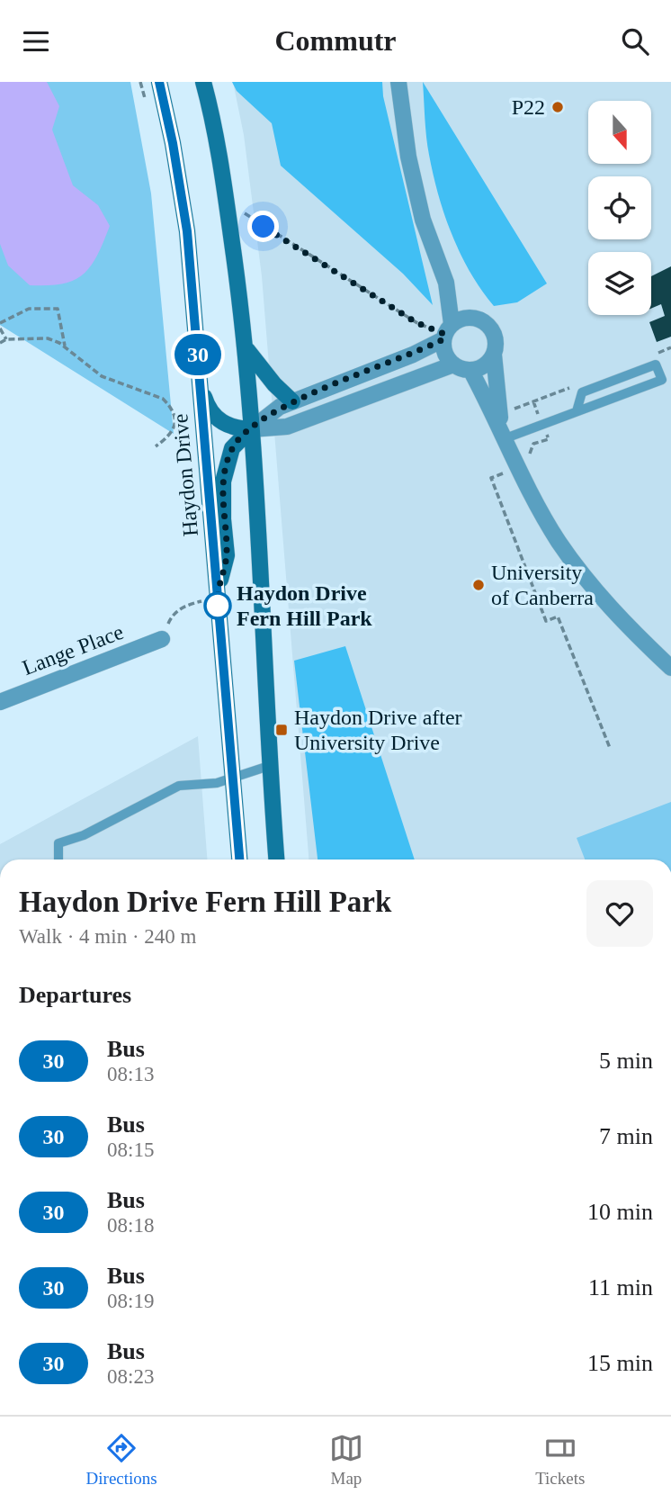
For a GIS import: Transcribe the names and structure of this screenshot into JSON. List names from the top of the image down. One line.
{"streets":{"main road":["Haydon Drive"],"street":["Lange Place"]},"places":{"other":["P22","University of Canberra","Haydon Drive Fern Hill Park"],"transit":["Haydon Drive after University Drive"]},"lines":["bus line 30"],"north":"bottom","page":{"header":"Commutr","on_map":"30","heading":[["Haydon Drive Fern Hill Park","Walk · 4 min · 240 m"],"Departures"],"list":[{"mark":"30","name":"Bus","note":"08:13","value":"5 min"},{"mark":"30","name":"Bus","note":"08:15","value":"7 min"},{"mark":"30","name":"Bus","note":"08:18","value":"10 min"},{"mark":"30","name":"Bus","note":"08:19","value":"11 min"},{"mark":"30","name":"Bus","note":"08:23","value":"15 min"}],"tabs":["Directions","Map","Tickets"]}}
